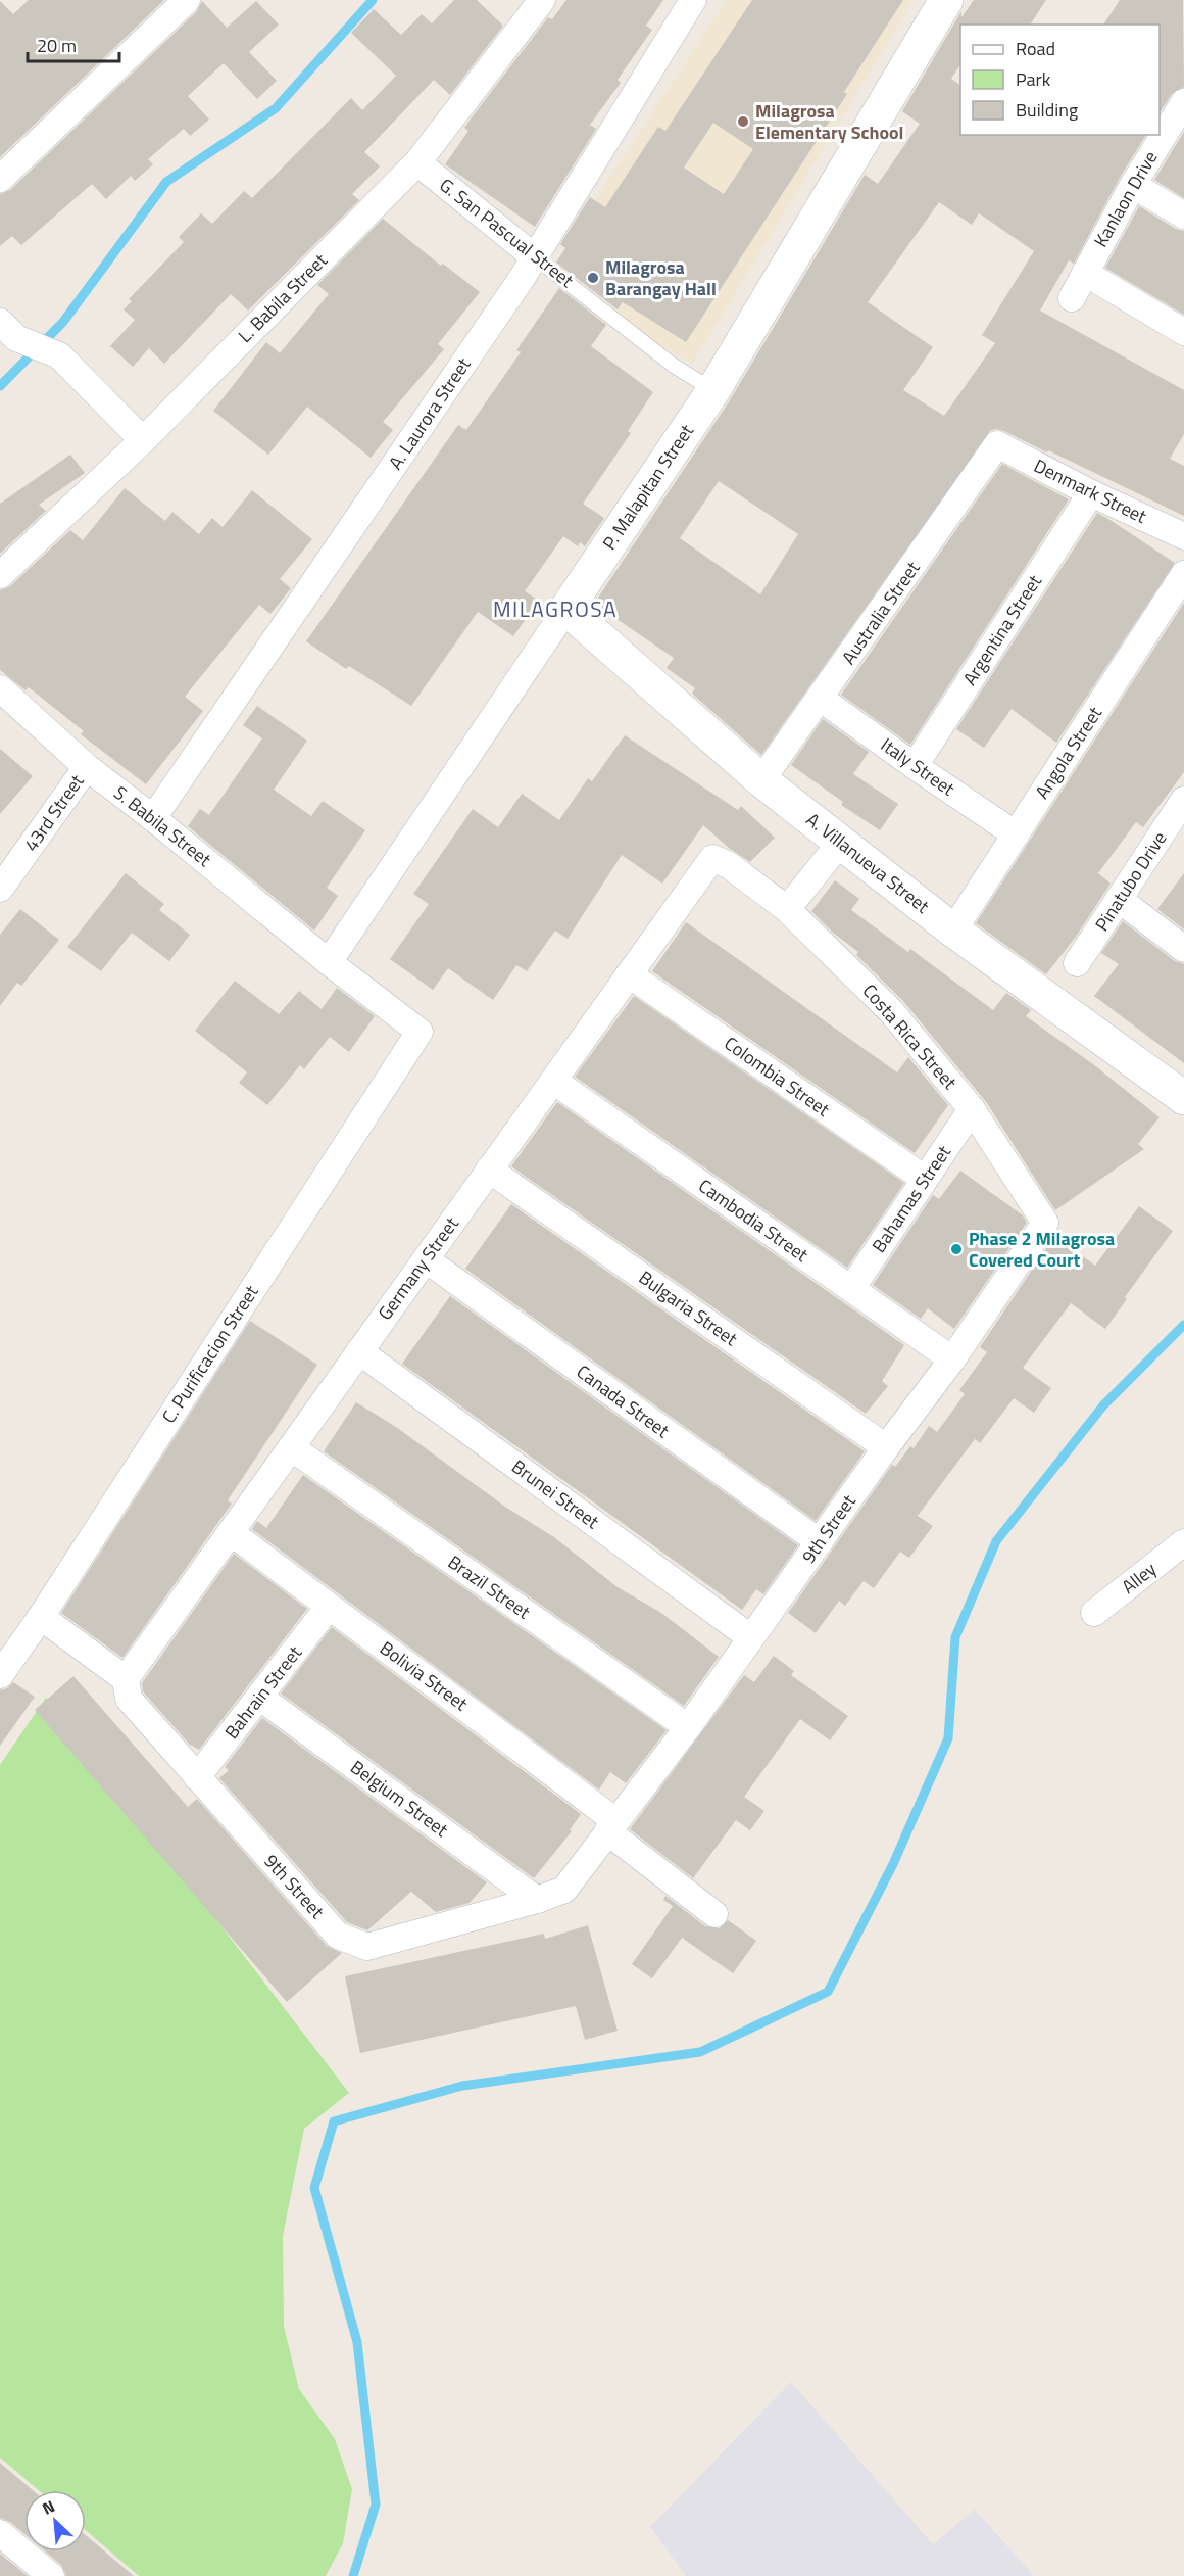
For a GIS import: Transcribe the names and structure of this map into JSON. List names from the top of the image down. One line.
{"streets":{"street":["Kanlaon Drive","G. San Pascual Street","L. Babila Street","A. Laurora Street","P. Malapitan Street","Denmark Street","Australia Street","Argentina Street","Angola Street","Italy Street","43rd Street","S. Babila Street","A. Villanueva Street","Pinatubo Drive","Costa Rica Street","Colombia Street","Bahamas Street","Cambodia Street","Germany Street","Bulgaria Street","C. Purificacion Street","Canada Street","Brunei Street","9th Street","Alley","Brazil Street","Bolivia Street","Bahrain Street","Belgium Street"]},"crossings":[["G. San Pascual Street","L. Babila Street"],["G. San Pascual Street","A. Laurora Street"],["G. San Pascual Street","P. Malapitan Street"],["A. Laurora Street","S. Babila Street"],["P. Malapitan Street","S. Babila Street"],["P. Malapitan Street","A. Villanueva Street"],["Denmark Street","Australia Street"],["Denmark Street","Argentina Street"],["Australia Street","Italy Street"],["Australia Street","A. Villanueva Street"],["Argentina Street","Italy Street"],["Angola Street","Italy Street"],["Angola Street","A. Villanueva Street"],["43rd Street","S. Babila Street"],["S. Babila Street","C. Purificacion Street"],["Costa Rica Street","Bahamas Street"],["Costa Rica Street","Germany Street"],["Costa Rica Street","9th Street"],["Colombia Street","Bahamas Street"],["Colombia Street","Germany Street"],["Bahamas Street","Cambodia Street"],["Cambodia Street","Germany Street"],["Cambodia Street","9th Street"],["Germany Street","Bulgaria Street"],["Germany Street","Canada Street"],["Germany Street","Brunei Street"],["Germany Street","9th Street"],["Germany Street","Brazil Street"],["Germany Street","Bolivia Street"],["Bulgaria Street","9th Street"],["Canada Street","9th Street"],["Brunei Street","9th Street"],["9th Street","Brazil Street"],["9th Street","Bolivia Street"],["9th Street","Bahrain Street"],["9th Street","Belgium Street"],["Bolivia Street","Bahrain Street"],["Bahrain Street","Belgium Street"]],"districts":["MILAGROSA"],"places":["Milagrosa Elementary School","Milagrosa Barangay Hall","Phase 2 Milagrosa Covered Court"],"legend":["Road","Park","Building"],"scale_bar":"20 m","north":"top left"}
